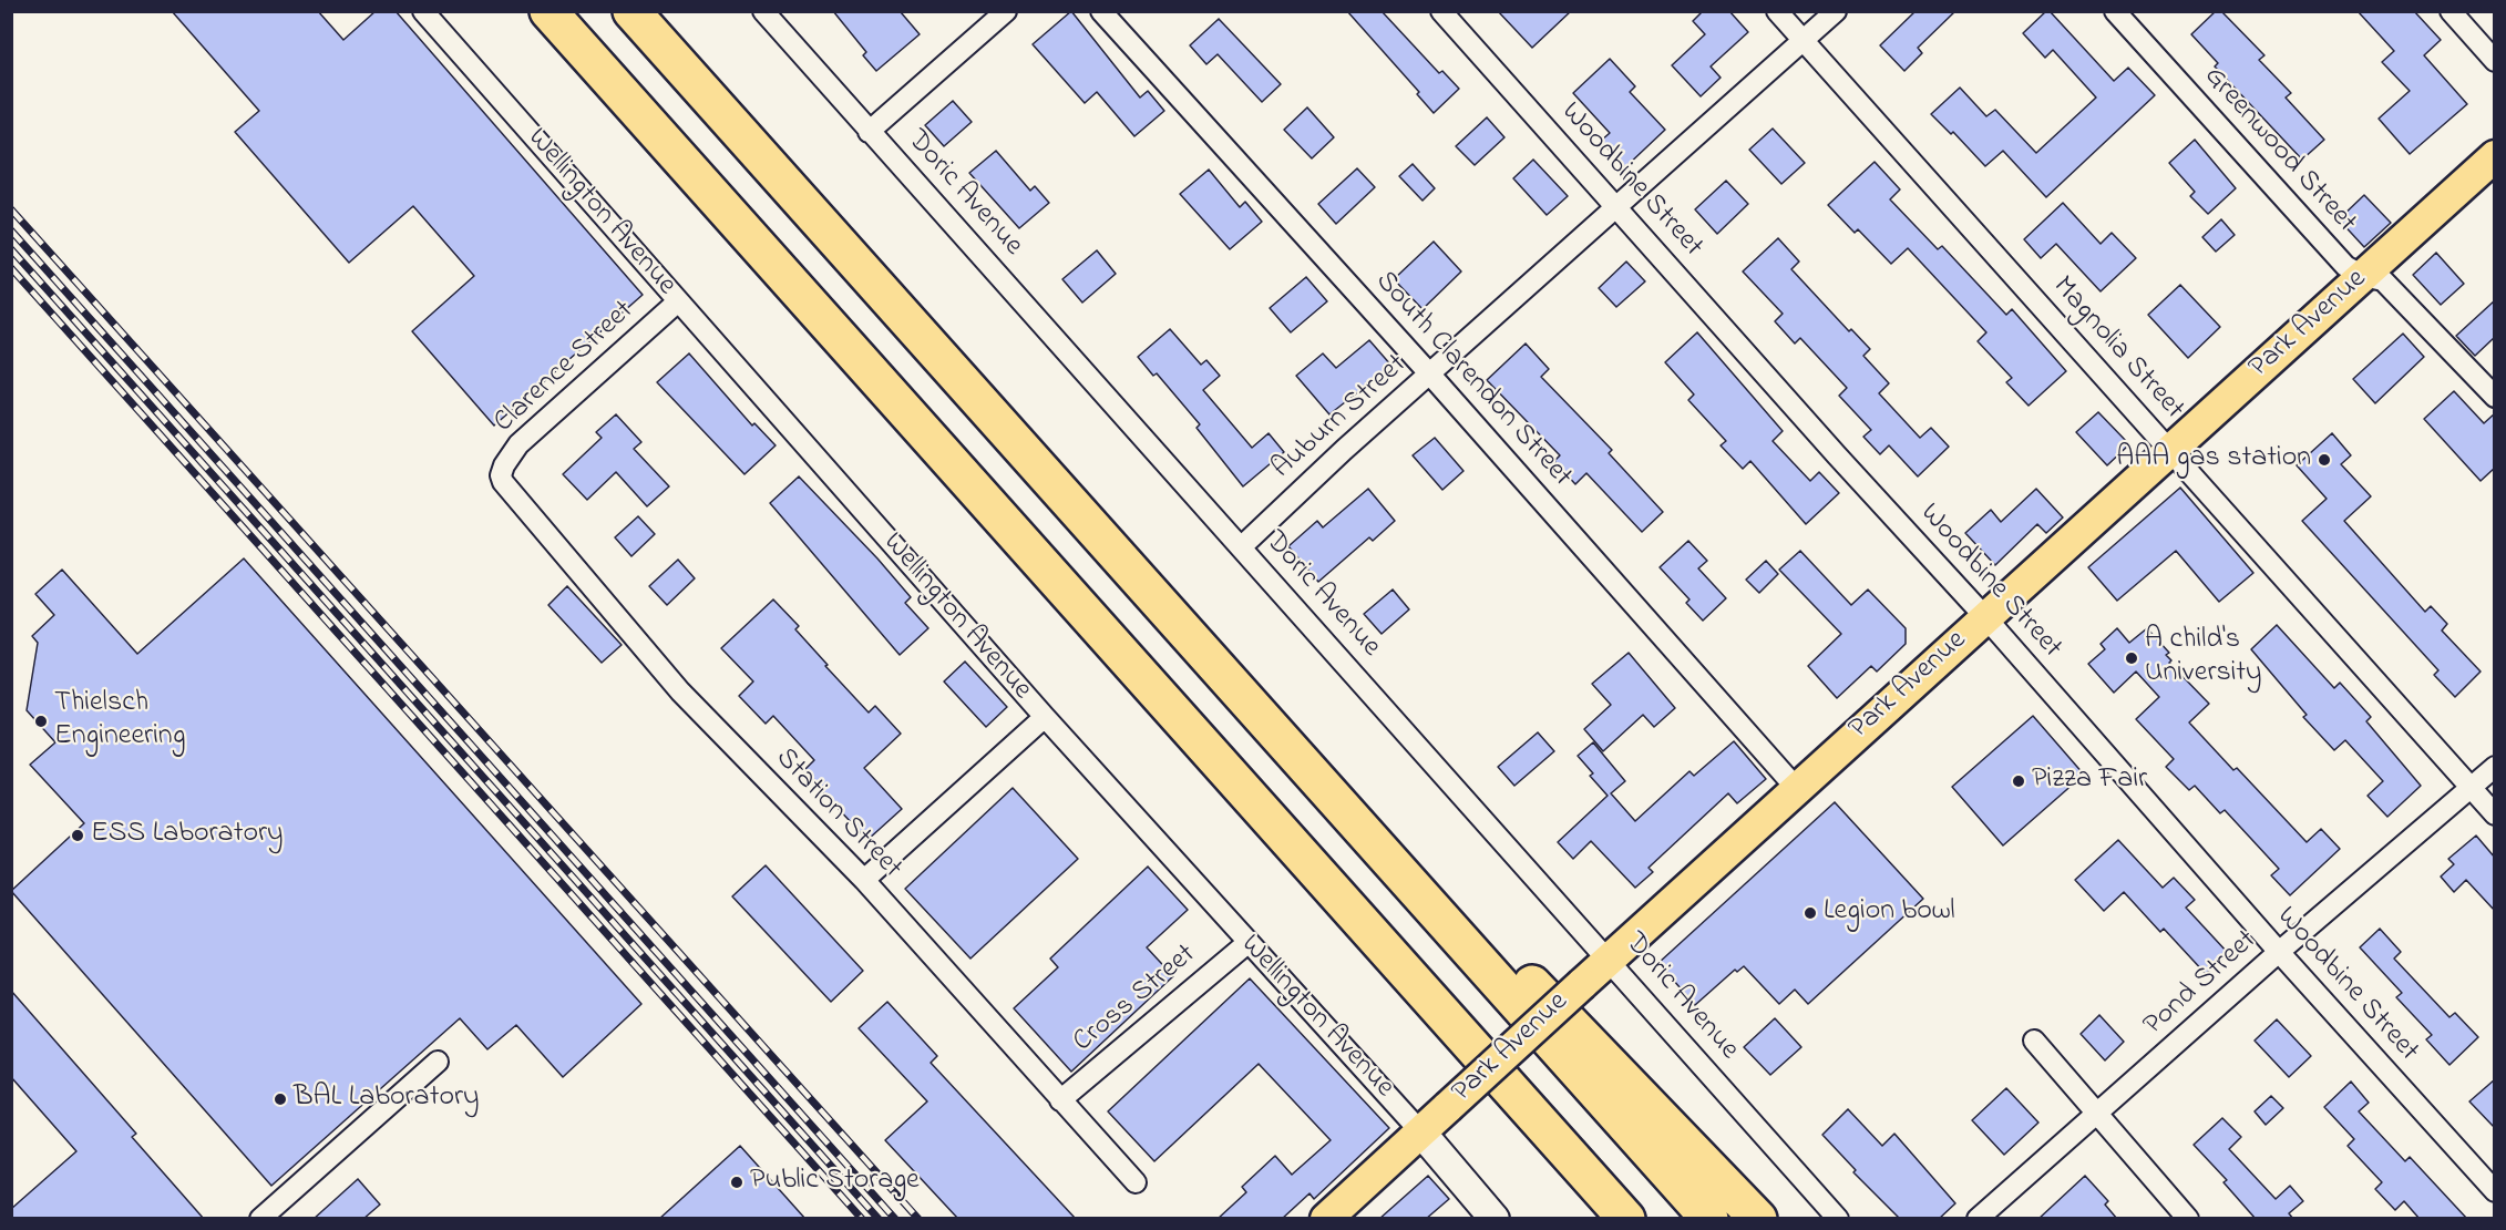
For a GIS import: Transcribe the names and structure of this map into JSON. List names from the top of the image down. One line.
{"streets":{"main road":["Park Avenue"],"street":["Greenwood Street","Woodbine Street","Doric Avenue","Wellington Avenue","Magnolia Street","Clarence Street","South Clarendon Street","Auburn Street","Station Street","Pond Street","Cross Street"]},"crossings":[["Greenwood Street","Park Avenue"],["Woodbine Street","Park Avenue"],["Woodbine Street","Auburn Street"],["Woodbine Street","Pond Street"],["Doric Avenue","Park Avenue"],["Doric Avenue","Auburn Street"],["Wellington Avenue","Park Avenue"],["Wellington Avenue","Clarence Street"],["Wellington Avenue","Cross Street"],["Park Avenue","Magnolia Street"],["Park Avenue","South Clarendon Street"],["Magnolia Street","Auburn Street"],["Magnolia Street","Pond Street"],["Clarence Street","Station Street"],["South Clarendon Street","Auburn Street"],["Station Street","Cross Street"]],"places":["AAA gas station","A child's University","Thielsch Engineering","Pizza Fair","ESS Laboratory","Legion bowl","BAL Laboratory","Public Storage"]}
